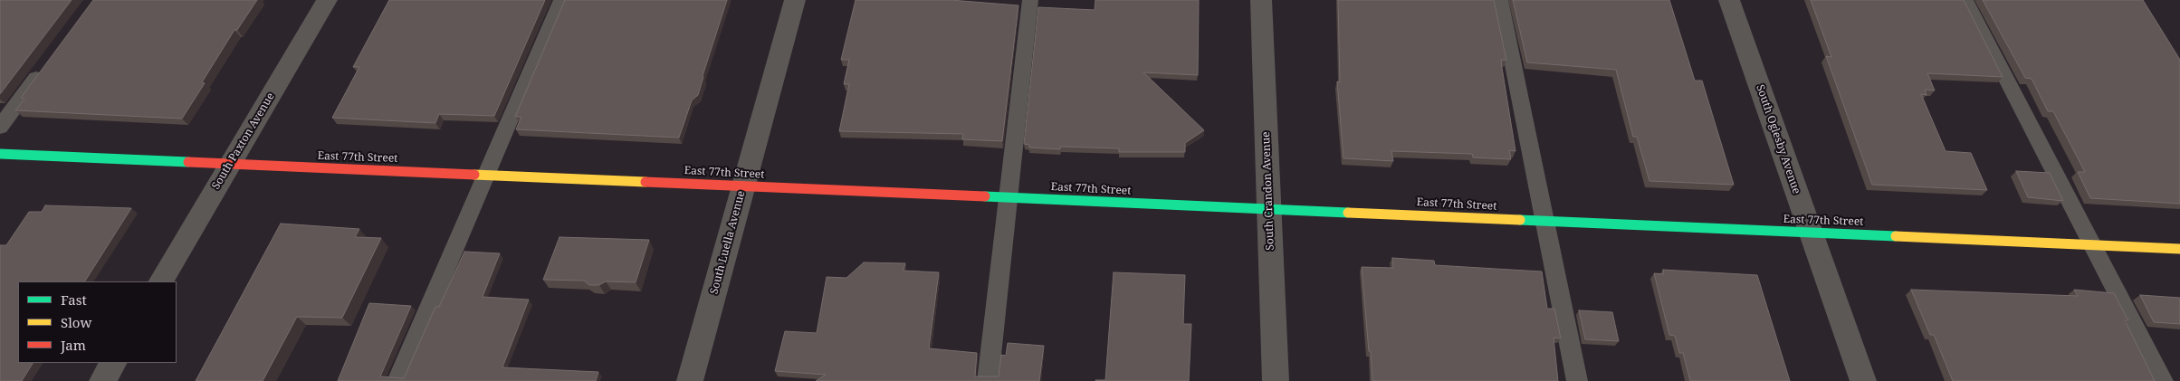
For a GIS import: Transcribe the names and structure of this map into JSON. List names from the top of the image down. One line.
{"streets":{"street":["South Oglesby Avenue","South Paxton Avenue","East 77th Street","South Crandon Avenue","South Luella Avenue"]},"crossings":[["South Oglesby Avenue","East 77th Street"],["South Paxton Avenue","East 77th Street"],["East 77th Street","South Crandon Avenue"],["East 77th Street","South Luella Avenue"]],"legend":["Fast","Slow","Jam"]}
